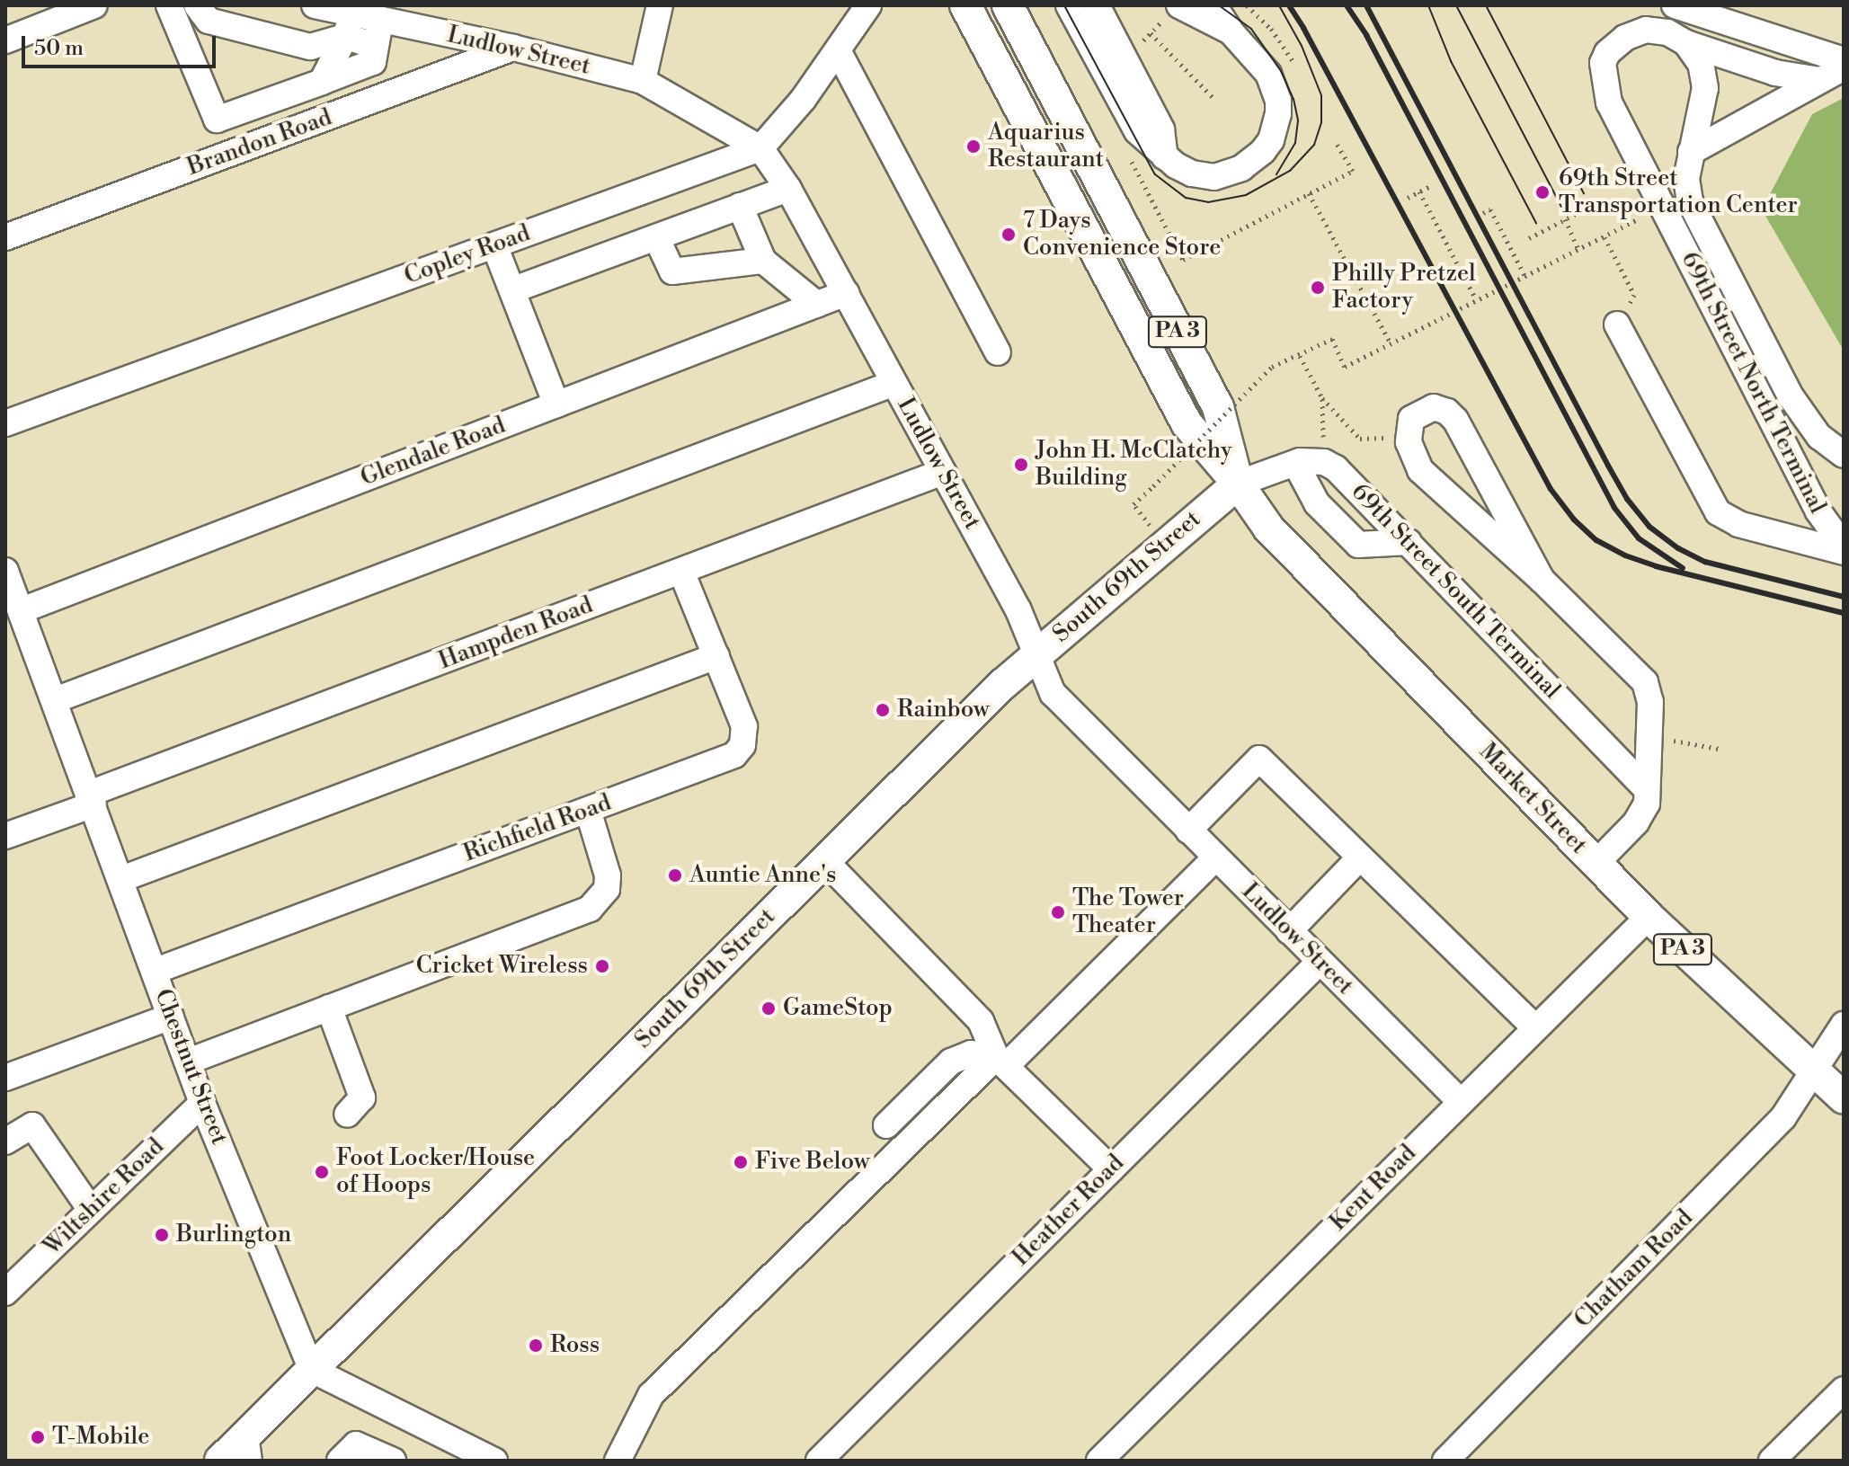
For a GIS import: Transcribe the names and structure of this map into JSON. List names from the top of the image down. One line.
{"streets":{"main road":["PA 3","South 69th Street","Market Street"],"street":["Ludlow Street","Brandon Road","Copley Road","69th Street North Terminal","Glendale Road","69th Street South Terminal","Hampden Road","Richfield Road","Chestnut Street","Kent Road","Wiltshire Road","Heather Road","Chatham Road"]},"crossings":[["Ludlow Street","Brandon Road"],["Ludlow Street","Copley Road"],["Ludlow Street","Glendale Road"],["Ludlow Street","South 69th Street"],["Ludlow Street","Hampden Road"],["Ludlow Street","Kent Road"],["Ludlow Street","Heather Road"],["Glendale Road","Chestnut Street"],["South 69th Street","Market Street"],["South 69th Street","Chestnut Street"],["Hampden Road","Richfield Road"],["Hampden Road","Chestnut Street"],["Market Street","Kent Road"],["Market Street","Chatham Road"],["Richfield Road","Chestnut Street"],["Chestnut Street","Wiltshire Road"]],"places":["Aquarius Restaurant","69th Street Transportation Center","7 Days Convenience Store","Philly Pretzel Factory","John H. McClatchy Building","Rainbow","Auntie Anne's","The Tower Theater","Cricket Wireless","GameStop","Five Below","Foot Locker/House of Hoops","Burlington","Ross","T-Mobile"],"scale_bar":"50 m"}
